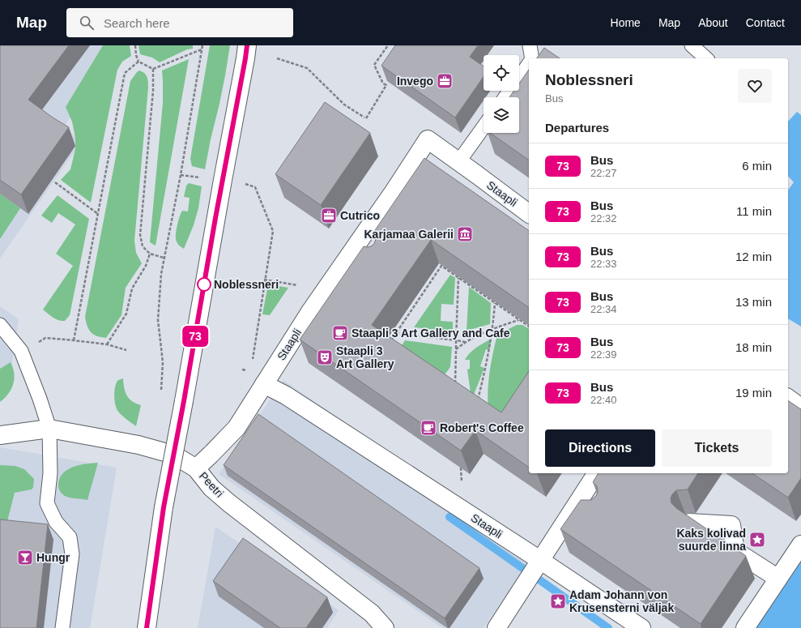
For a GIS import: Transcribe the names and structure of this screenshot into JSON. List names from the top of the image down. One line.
{"streets":{"street":["Staapli","Peetri"]},"places":{"office":["Invego","Cutrico"],"museum":["Karjamaa Galerii"],"other":["Noblessneri"],"cafe":["Staapli 3 Art Gallery and Cafe","Robert's Coffee"],"theatre":["Staapli 3 Art Gallery"],"place":["Kaks kolivad suurde linna","Adam Johann von Krusensterni väljak"],"bar":["Hungr"]},"lines":["bus line 73"],"page":{"header":"Map","search":"Search here","nav":["Home","Map","About","Contact"],"on_map":"73","heading":[["Noblessneri","Bus"],"Departures"],"list":[{"mark":"73","name":"Bus","note":"22:27","value":"6 min"},{"mark":"73","name":"Bus","note":"22:32","value":"11 min"},{"mark":"73","name":"Bus","note":"22:33","value":"12 min"},{"mark":"73","name":"Bus","note":"22:34","value":"13 min"},{"mark":"73","name":"Bus","note":"22:39","value":"18 min"},{"mark":"73","name":"Bus","note":"22:40","value":"19 min"}],"buttons":["Directions","Tickets"]}}
